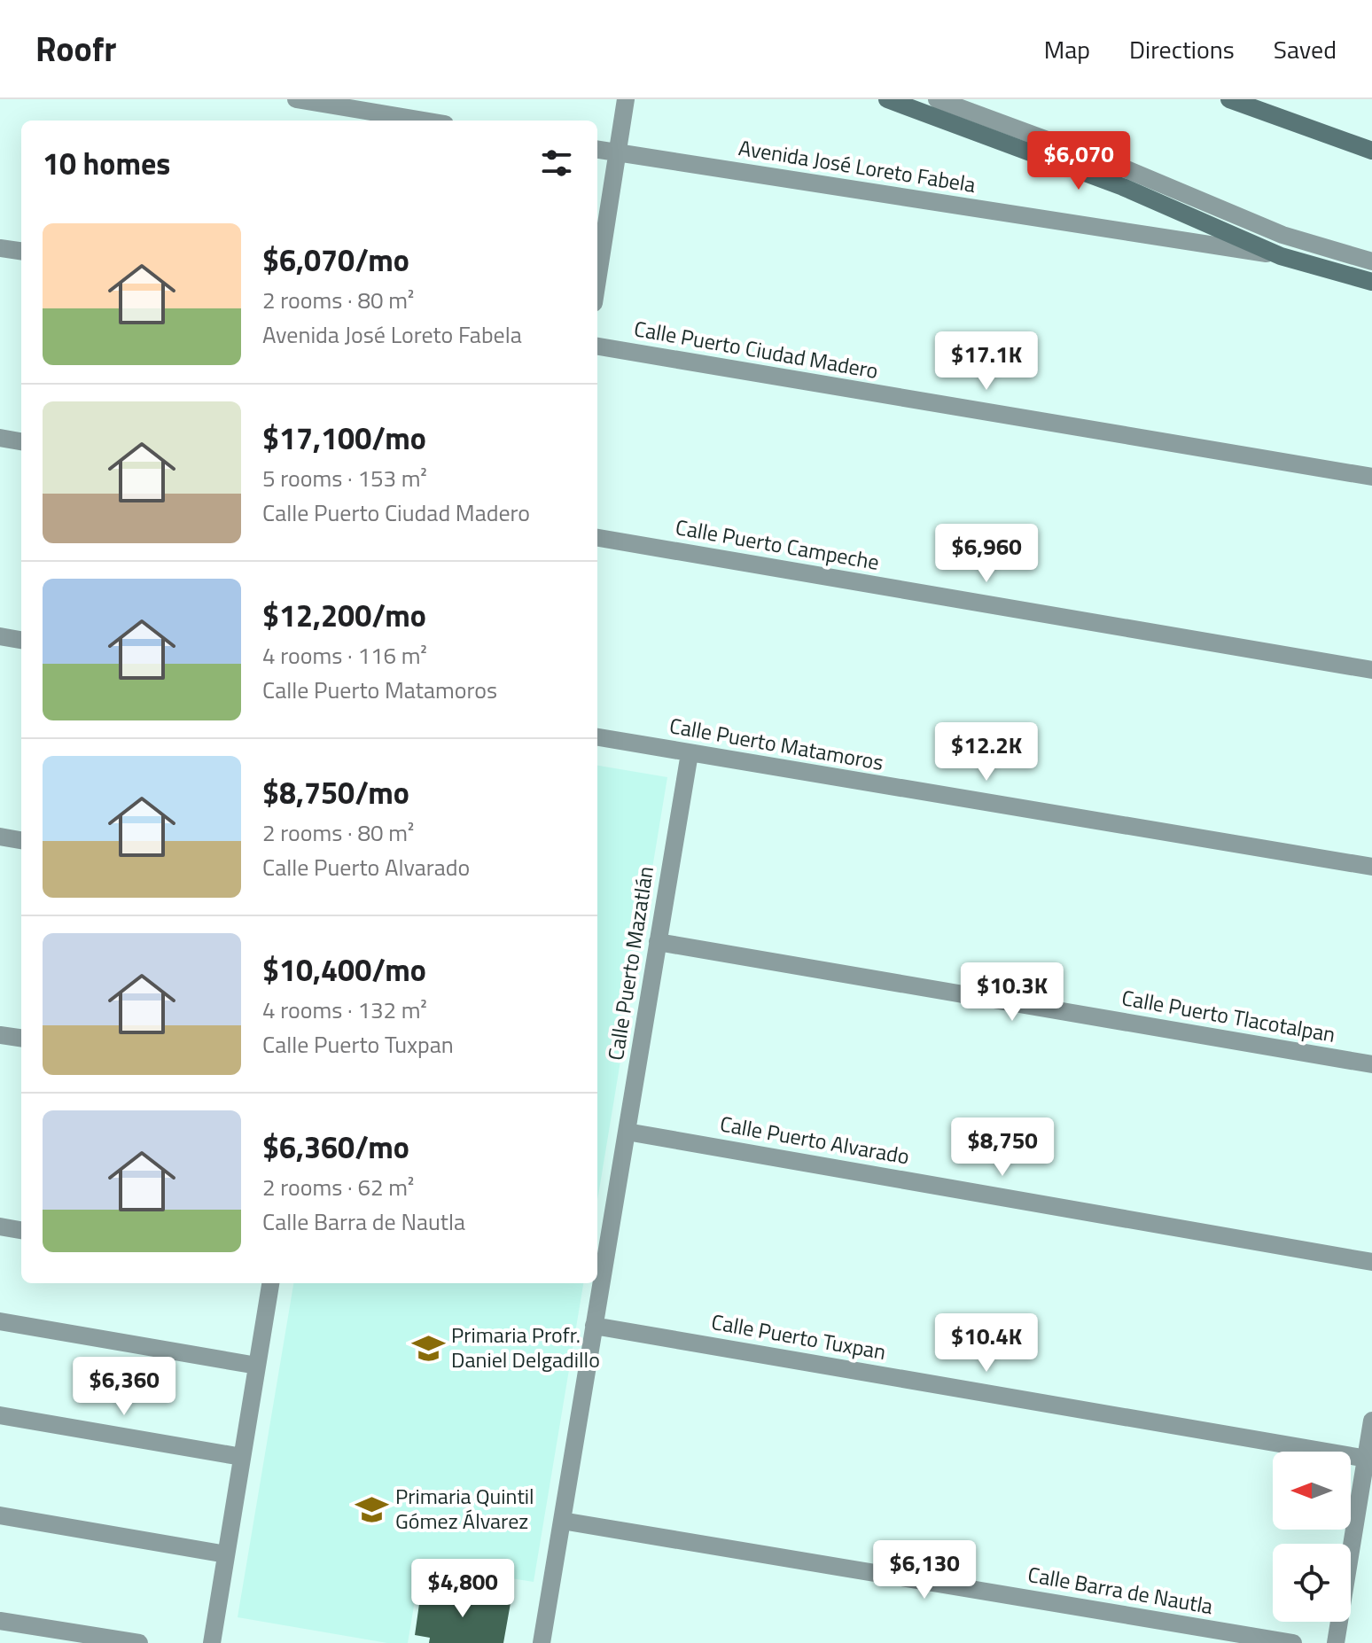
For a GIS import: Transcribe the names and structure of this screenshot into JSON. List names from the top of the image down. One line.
{"streets":{"street":["Avenida José Loreto Fabela","Calle Puerto Ciudad Madero","Calle Puerto Campeche","Calle Puerto Matamoros","Calle Puerto Mazatlán","Calle Puerto Tlacotalpan","Calle Puerto Alvarado","Calle Puerto Tuxpan","Calle Barra de Nautla"]},"crossings":[["Calle Puerto Matamoros","Calle Puerto Mazatlán"],["Calle Puerto Mazatlán","Calle Puerto Tlacotalpan"],["Calle Puerto Mazatlán","Calle Puerto Alvarado"],["Calle Puerto Mazatlán","Calle Puerto Tuxpan"],["Calle Puerto Mazatlán","Calle Barra de Nautla"]],"places":{"school or university":["Primaria Profr. Daniel Delgadillo","Primaria Quintil Gómez Álvarez"]},"north":"left","page":{"header":"Roofr","nav":["Map","Directions","Saved"],"heading":"10 homes","price":["$6,070","$17.1K","$6,960","$12.2K","$10.3K","$8,750","$10.4K","$6,360","$6,130","$4,800"],"list":[{"name":"$6,070/mo","note":"2 rooms · 80 m² · Avenida José Loreto Fabela"},{"name":"$17,100/mo","note":"5 rooms · 153 m² · Calle Puerto Ciudad Madero"},{"name":"$12,200/mo","note":"4 rooms · 116 m² · Calle Puerto Matamoros"},{"name":"$8,750/mo","note":"2 rooms · 80 m² · Calle Puerto Alvarado"},{"name":"$10,400/mo","note":"4 rooms · 132 m² · Calle Puerto Tuxpan"},{"name":"$6,360/mo","note":"2 rooms · 62 m² · Calle Barra de Nautla"}]}}
